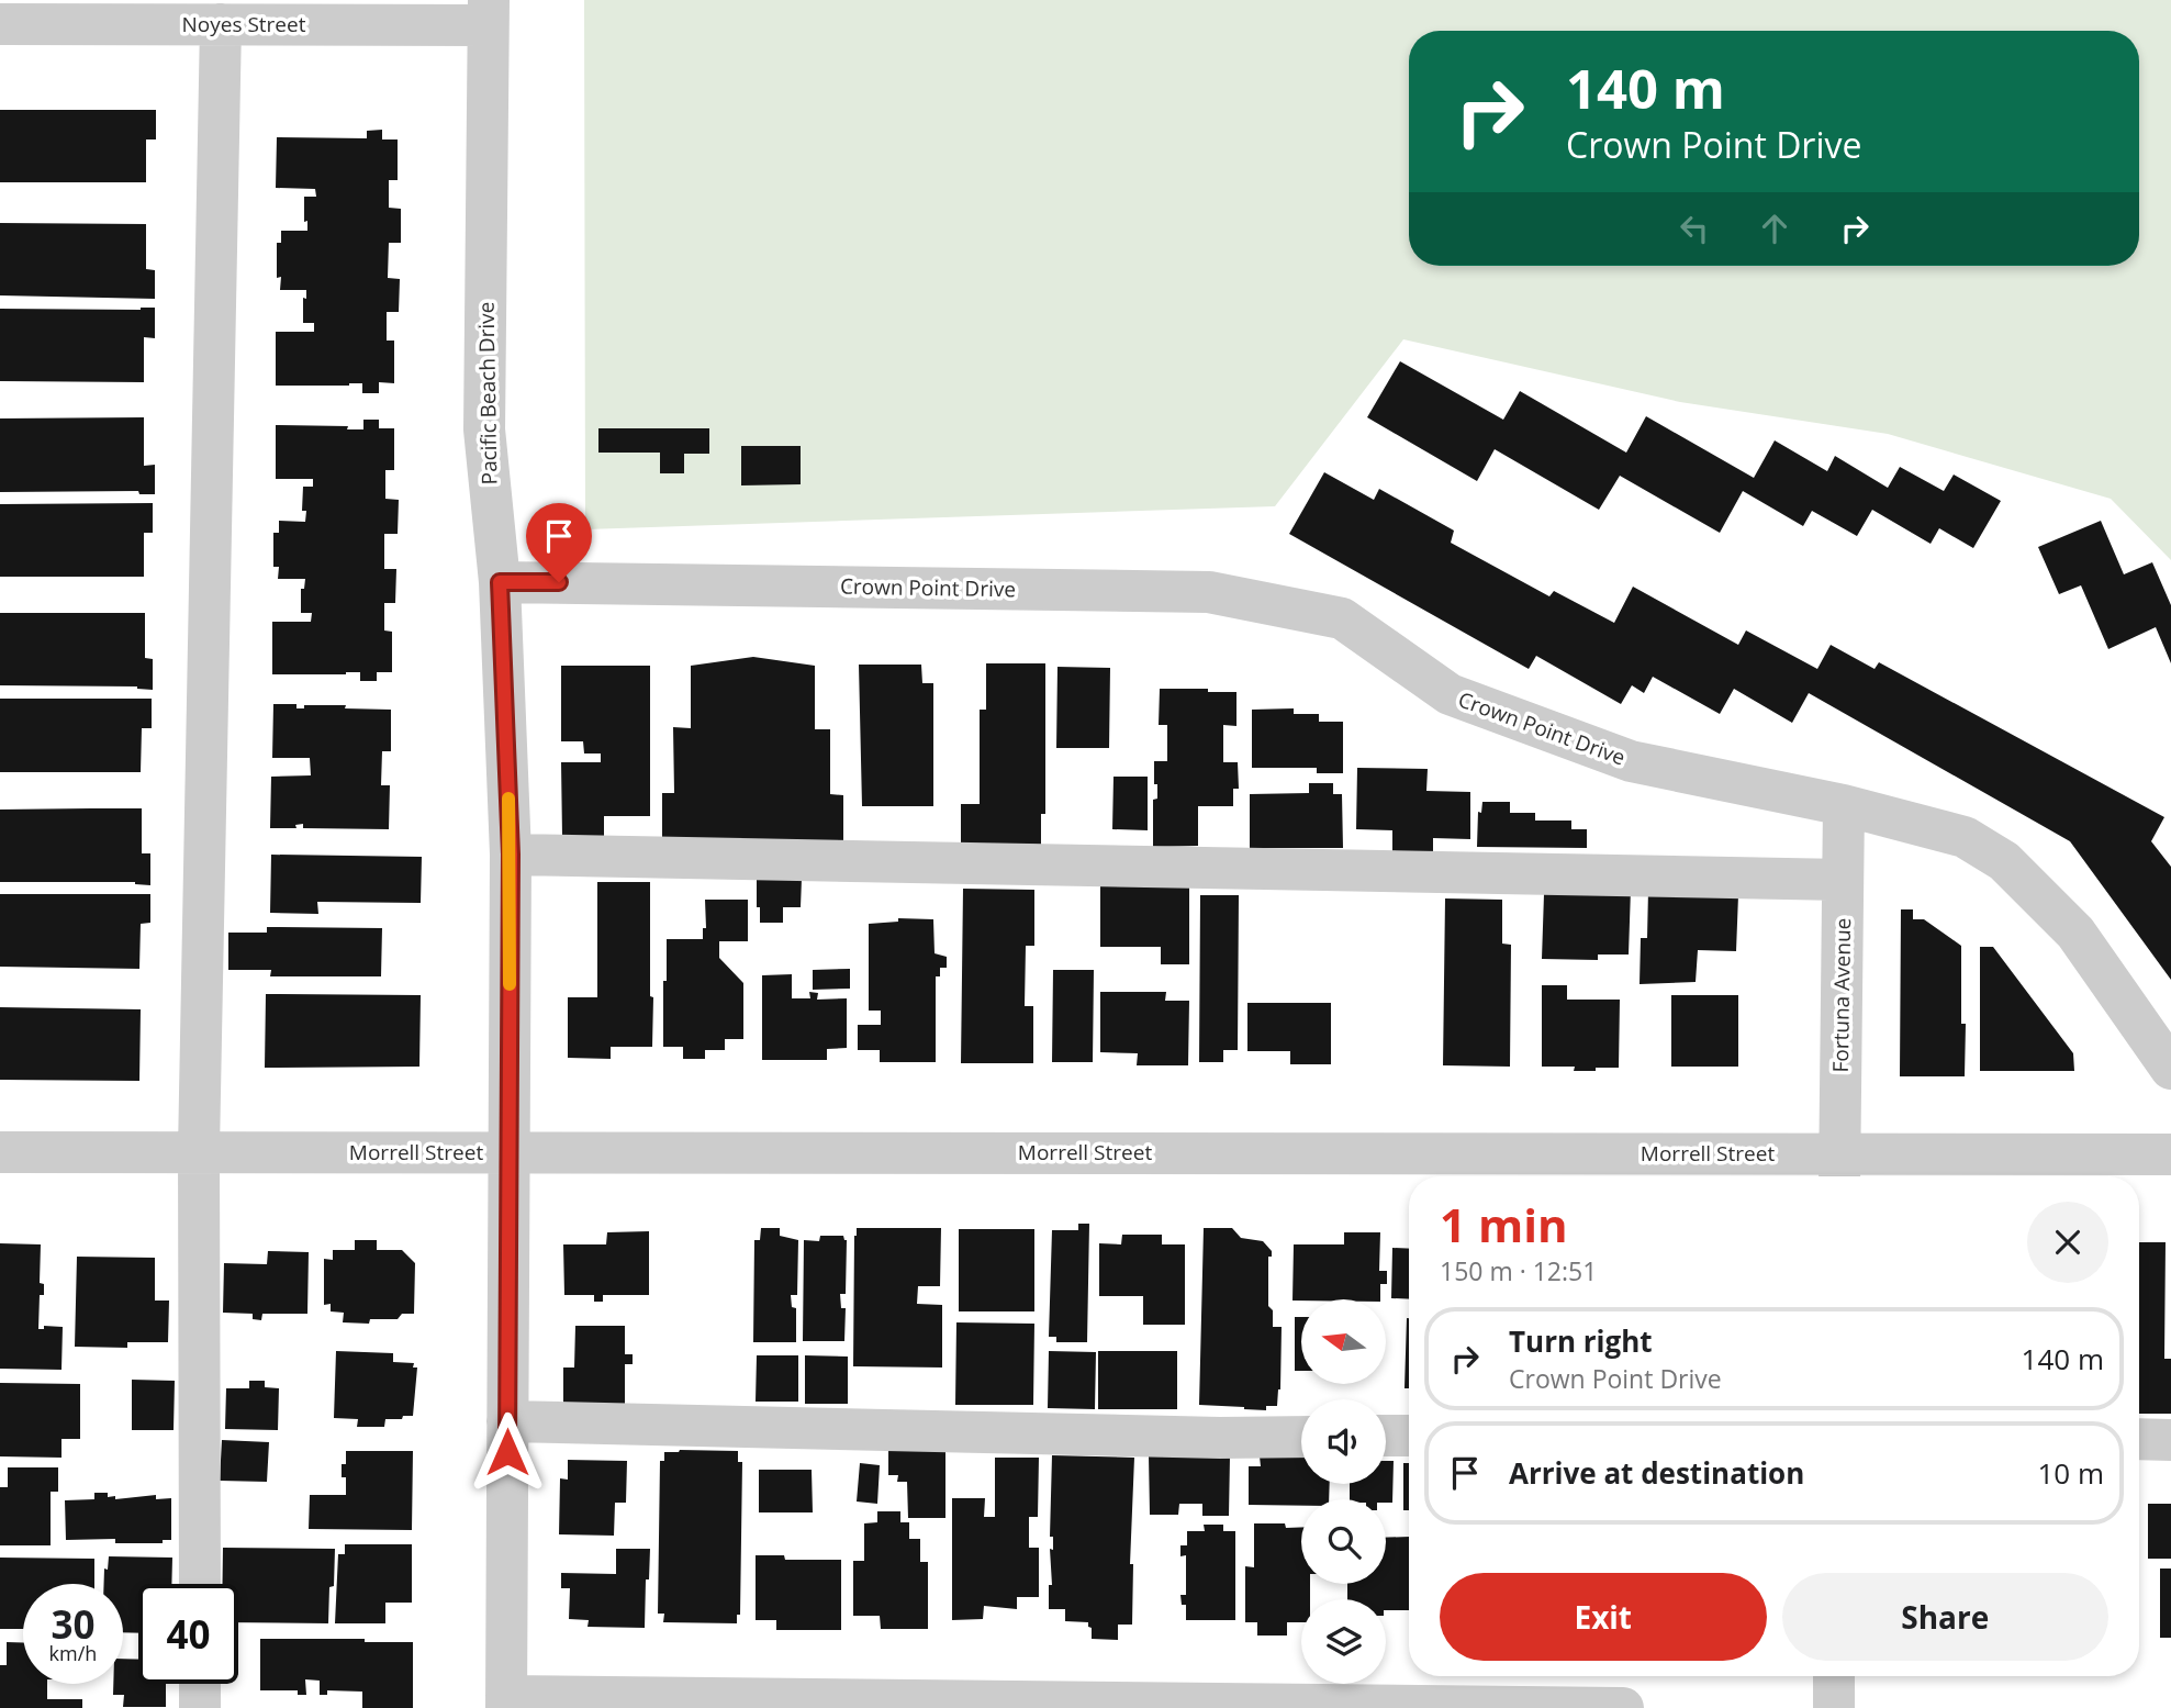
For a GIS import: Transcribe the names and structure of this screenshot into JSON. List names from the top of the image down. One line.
{"streets":{"street":["Noyes Street","Pacific Beach Drive","Crown Point Drive","Fortuna Avenue","Morrell Street"]},"crossings":[["Noyes Street","Pacific Beach Drive"],["Pacific Beach Drive","Crown Point Drive"],["Pacific Beach Drive","Morrell Street"],["Crown Point Drive","Fortuna Avenue"],["Fortuna Avenue","Morrell Street"]],"north":"left","page":{"turn":["140 m","Crown Point Drive"],"heading":["1 min","150 m · 12:51"],"list":[{"name":"Turn right","note":"Crown Point Drive","value":"140 m"},{"name":"Arrive at destination","value":"10 m"}],"buttons":["Exit","Share"],"speed":"30 km/h","limit":"40"}}
